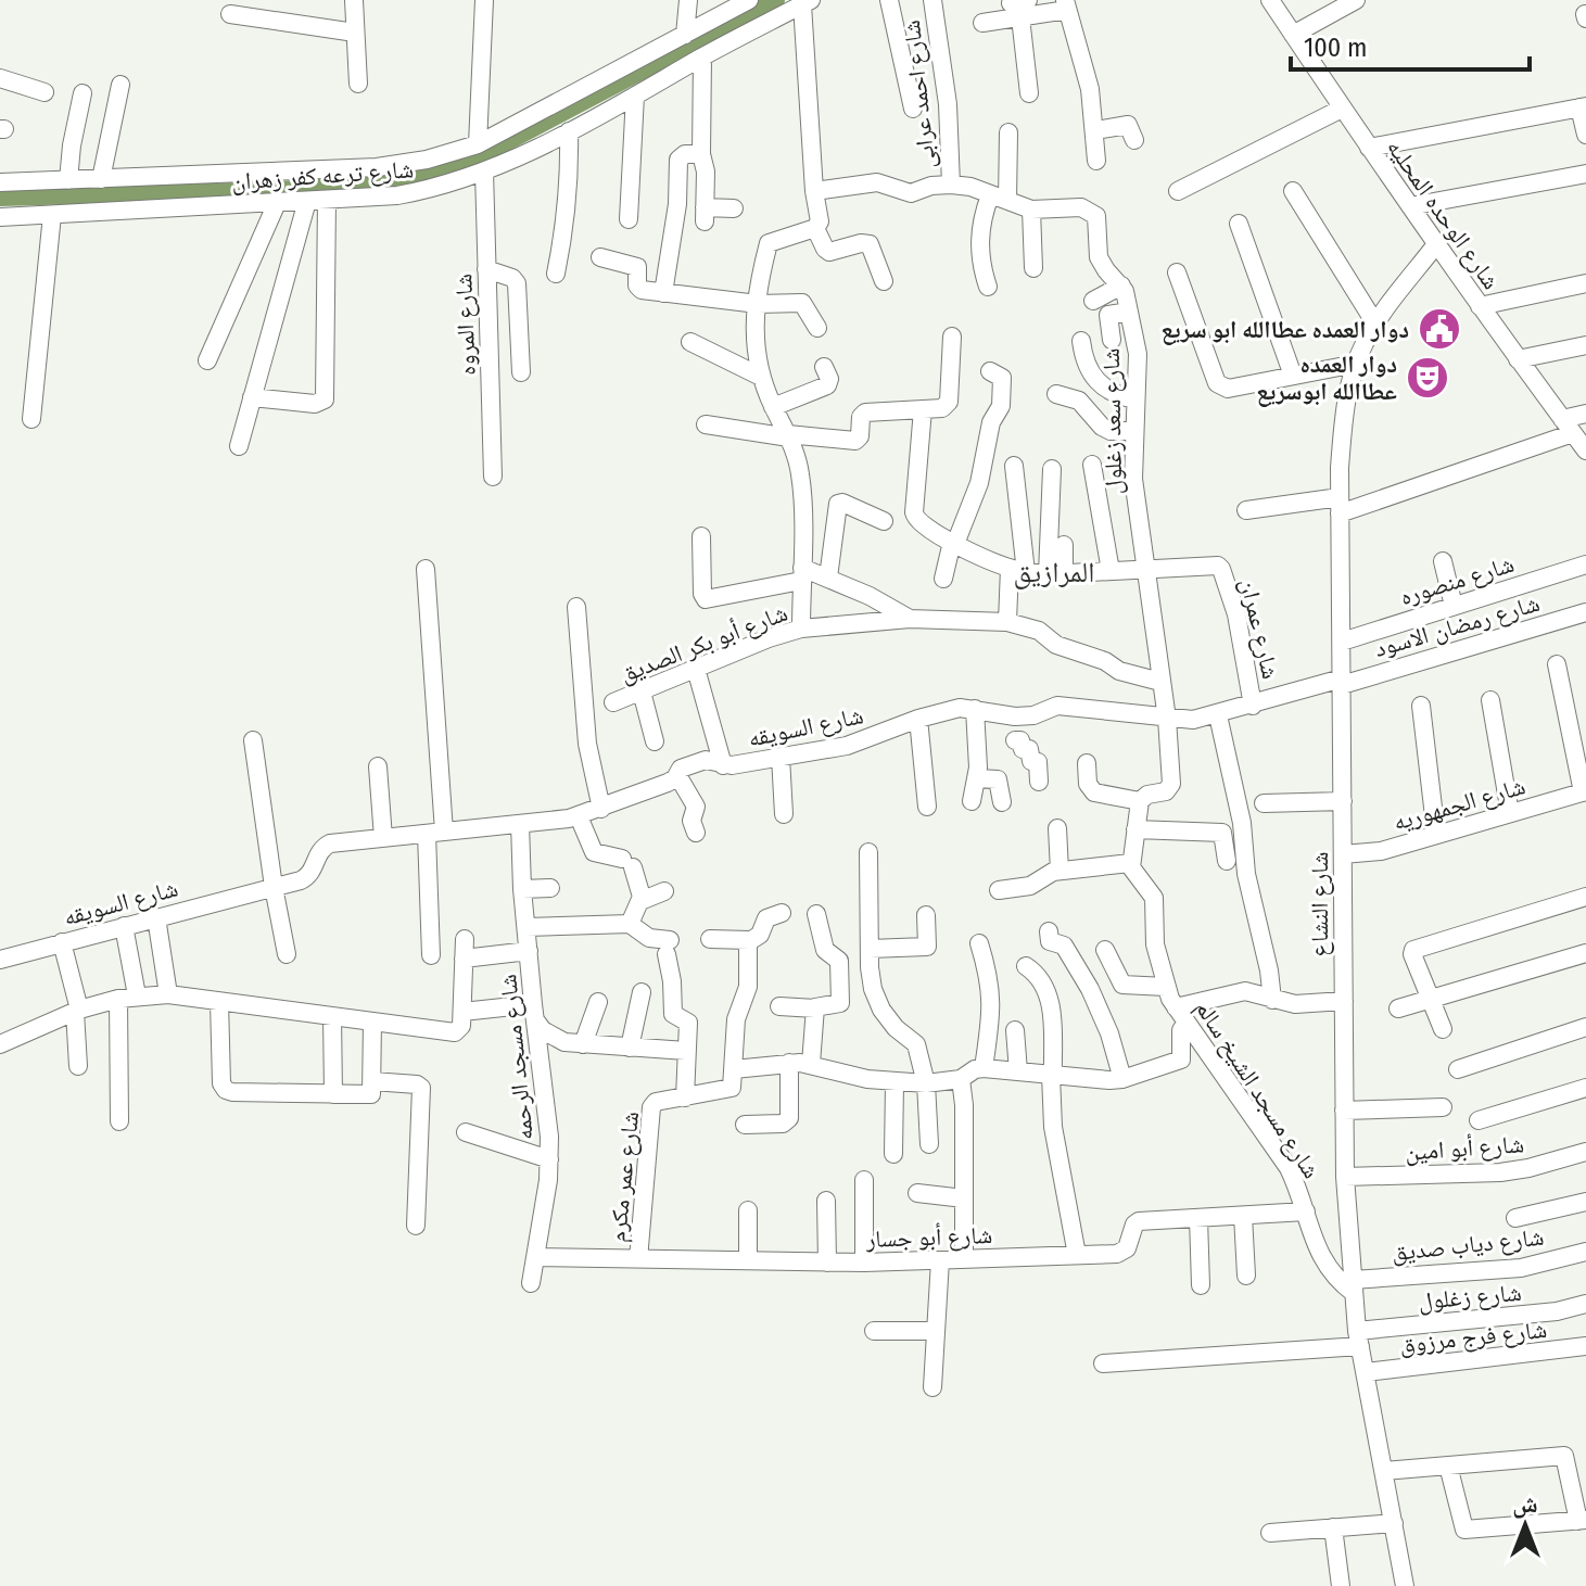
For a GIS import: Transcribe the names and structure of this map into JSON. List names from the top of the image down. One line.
{"streets":{"street":["شارع احمد عرابى","شارع ترعه كفر زهران","شارع الوحده المحليه","شارع المروه","شارع سعد زغلول","شارع منصوره","شارع رمضان الاسود","شارع عمران","شارع أبو بكر الصديق","شارع السويقه","شارع الجمهوريه","شارع النشاع","شارع مسجد الرحمه","شارع مسجد الشيخ سالم","شارع أبو امين","شارع عمر مكرم","شارع أبو جسار","شارع دياب صديق","شارع زغلول","شارع فرج مرزوق"]},"crossings":[["شارع احمد عرابى","شارع سعد زغلول"],["شارع ترعه كفر زهران","شارع المروه"],["شارع الوحده المحليه","شارع النشاع"],["شارع سعد زغلول","شارع عمران"],["شارع سعد زغلول","شارع أبو بكر الصديق"],["شارع سعد زغلول","شارع السويقه"],["شارع منصوره","شارع النشاع"],["شارع رمضان الاسود","شارع السويقه"],["شارع رمضان الاسود","شارع النشاع"],["شارع عمران","شارع السويقه"],["شارع السويقه","شارع النشاع"],["شارع السويقه","شارع مسجد الرحمه"],["شارع الجمهوريه","شارع النشاع"],["شارع النشاع","شارع مسجد الشيخ سالم"],["شارع النشاع","شارع أبو امين"],["شارع النشاع","شارع دياب صديق"],["شارع النشاع","شارع زغلول"],["شارع النشاع","شارع فرج مرزوق"],["شارع مسجد الرحمه","شارع أبو جسار"],["شارع مسجد الشيخ سالم","شارع أبو جسار"],["شارع مسجد الشيخ سالم","شارع دياب صديق"],["شارع عمر مكرم","شارع أبو جسار"]],"districts":["المرازيق"],"places":{"public building":["دوار العمده عطاالله ابو سريع"],"theatre":["دوار العمده عطاالله ابوسريع"]},"scale_bar":"100 m","north":"top"}
